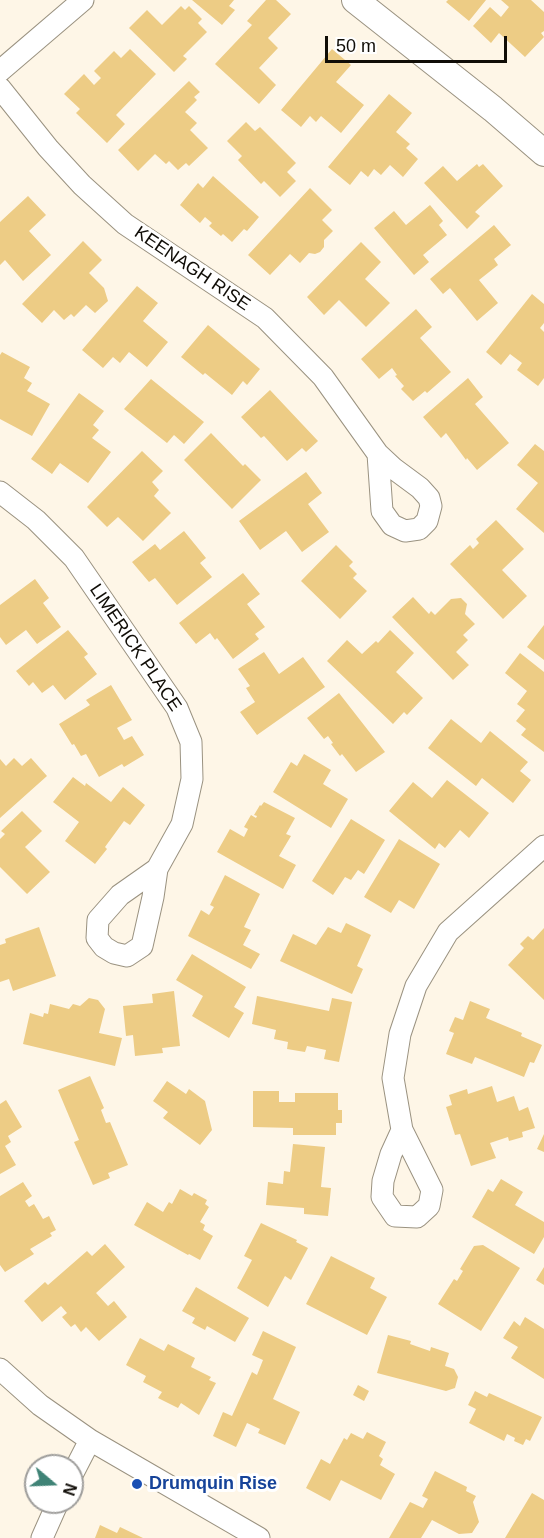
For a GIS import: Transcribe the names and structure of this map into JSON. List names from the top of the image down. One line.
{"streets":{"street":["KEENAGH RISE","LIMERICK PLACE"]},"places":["Drumquin Rise"],"scale_bar":"50 m","north":"right"}
